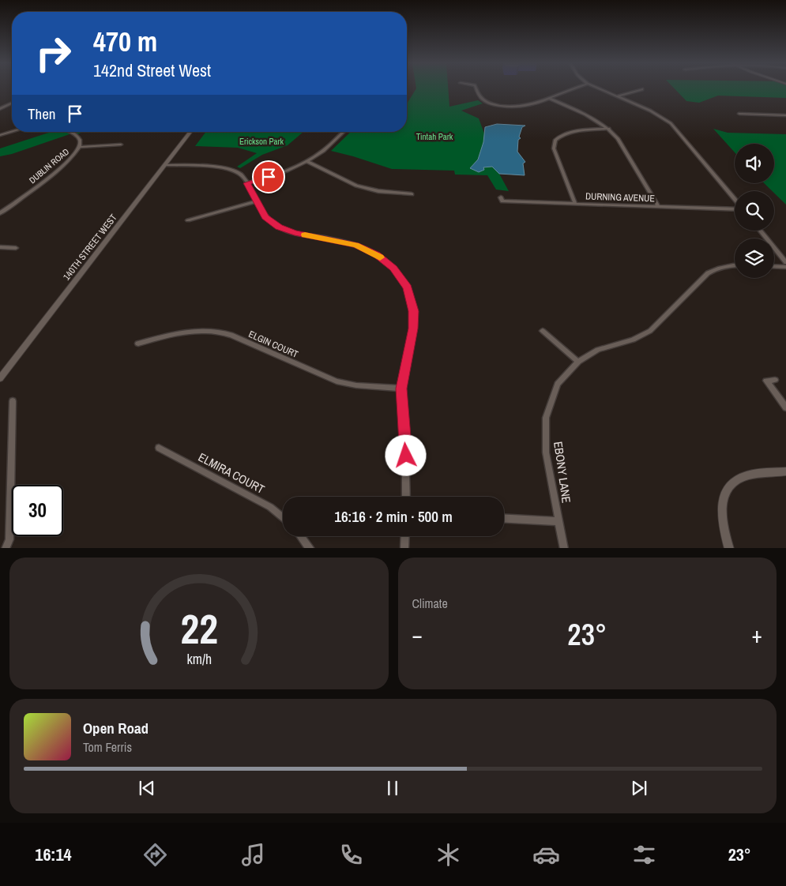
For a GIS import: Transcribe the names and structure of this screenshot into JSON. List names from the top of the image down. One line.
{"streets":{"street":["DUBLIN ROAD","DURNING AVENUE","140TH STREET WEST","ELGIN COURT","EBONY LANE","ELMIRA COURT"]},"parks":["Tintah Park","Erickson Park"],"page":{"turn":["470 m","142nd Street West"],"then":"Then","limit":"30","trip":"16:16 · 2 min · 500 m","tile":"Climate","heat":["−","23°","+"],"song":["Open Road","Tom Ferris"],"tabs":["16:14","23°"],"gauge":["22","km/h"]}}
